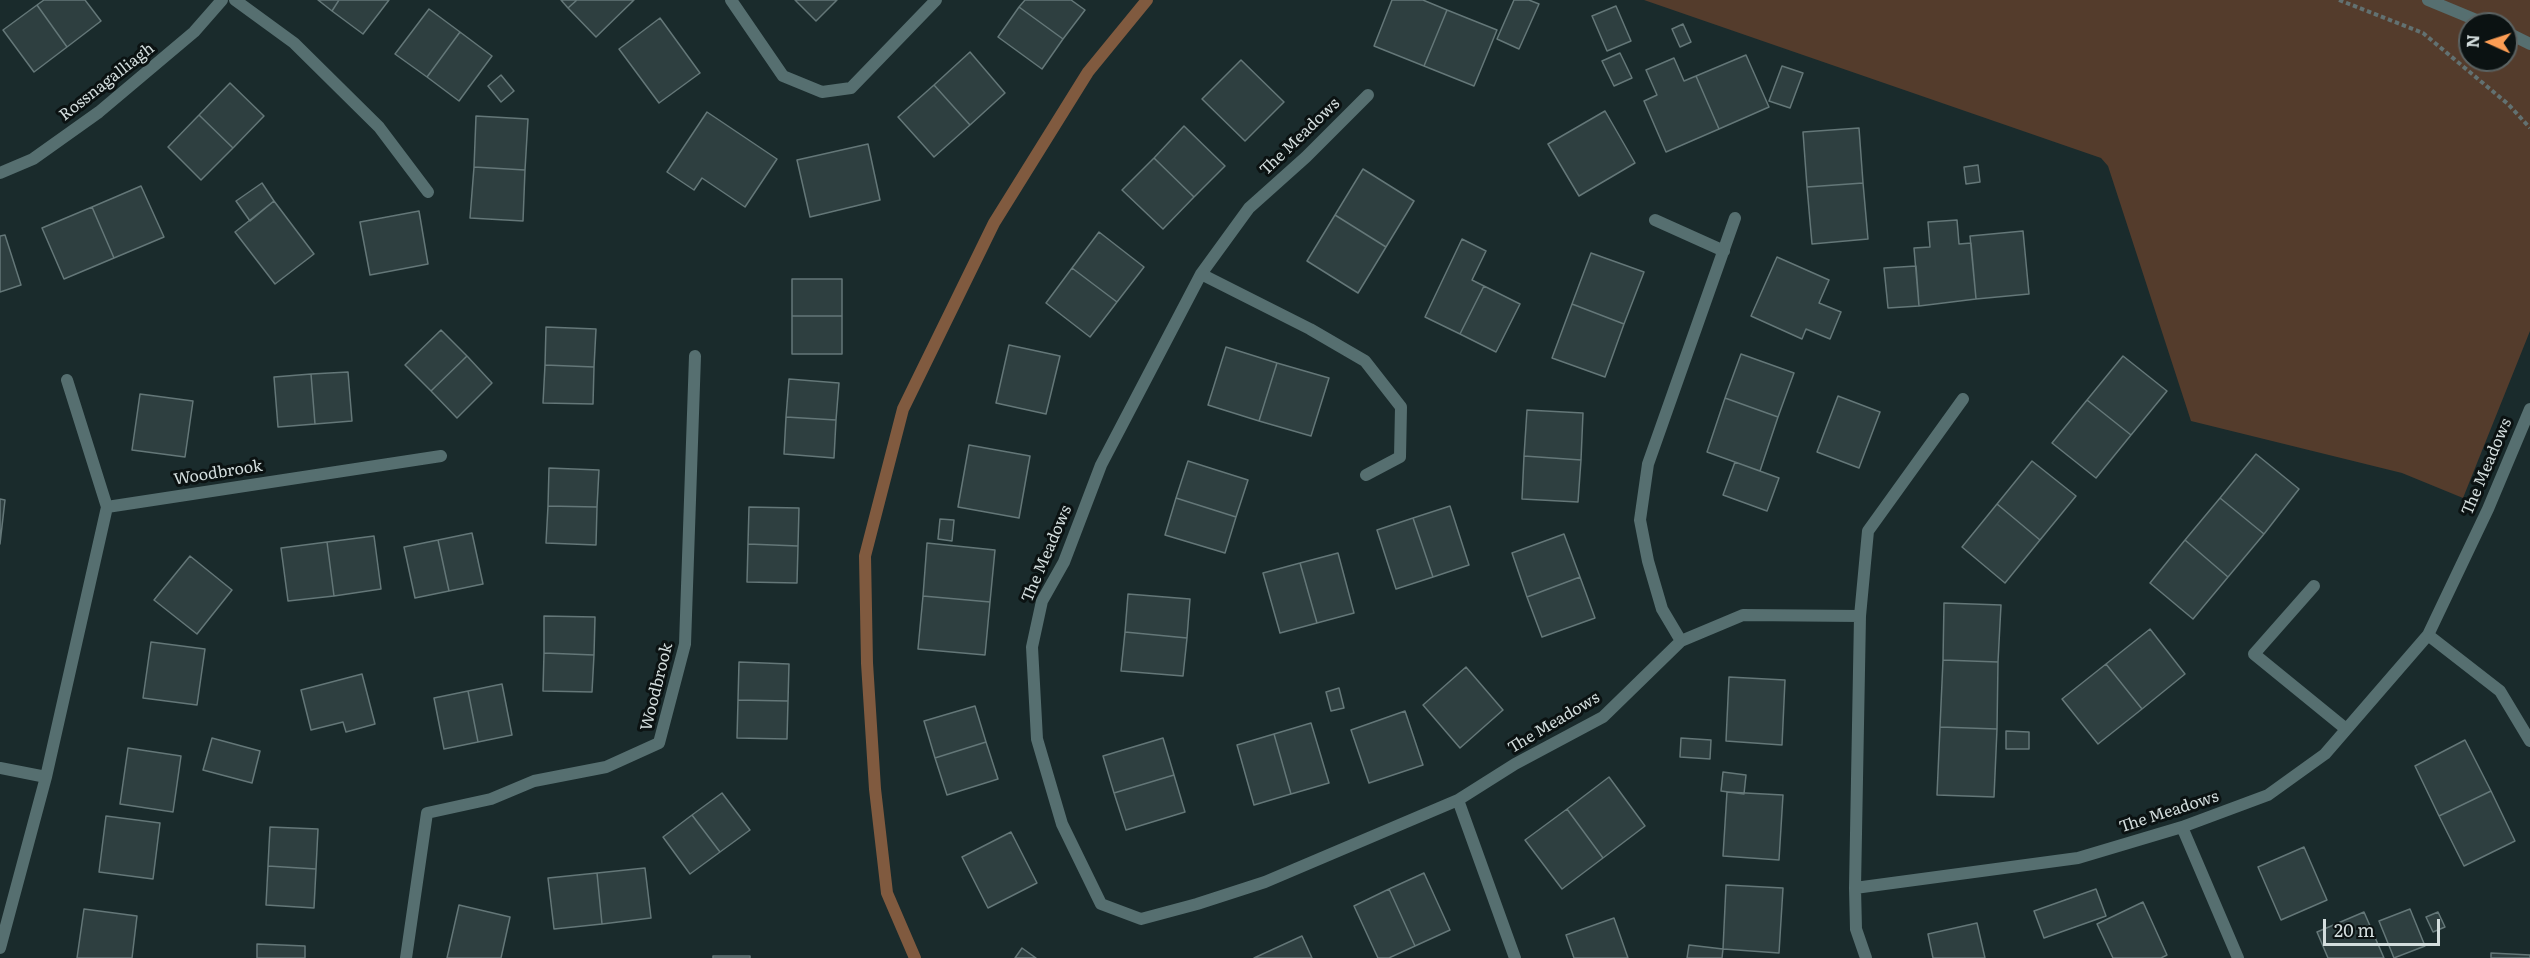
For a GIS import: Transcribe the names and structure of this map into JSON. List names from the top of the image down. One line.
{"streets":{"street":["Rossnagalliagh","The Meadows","Woodbrook"]},"scale_bar":"20 m","north":"left"}
